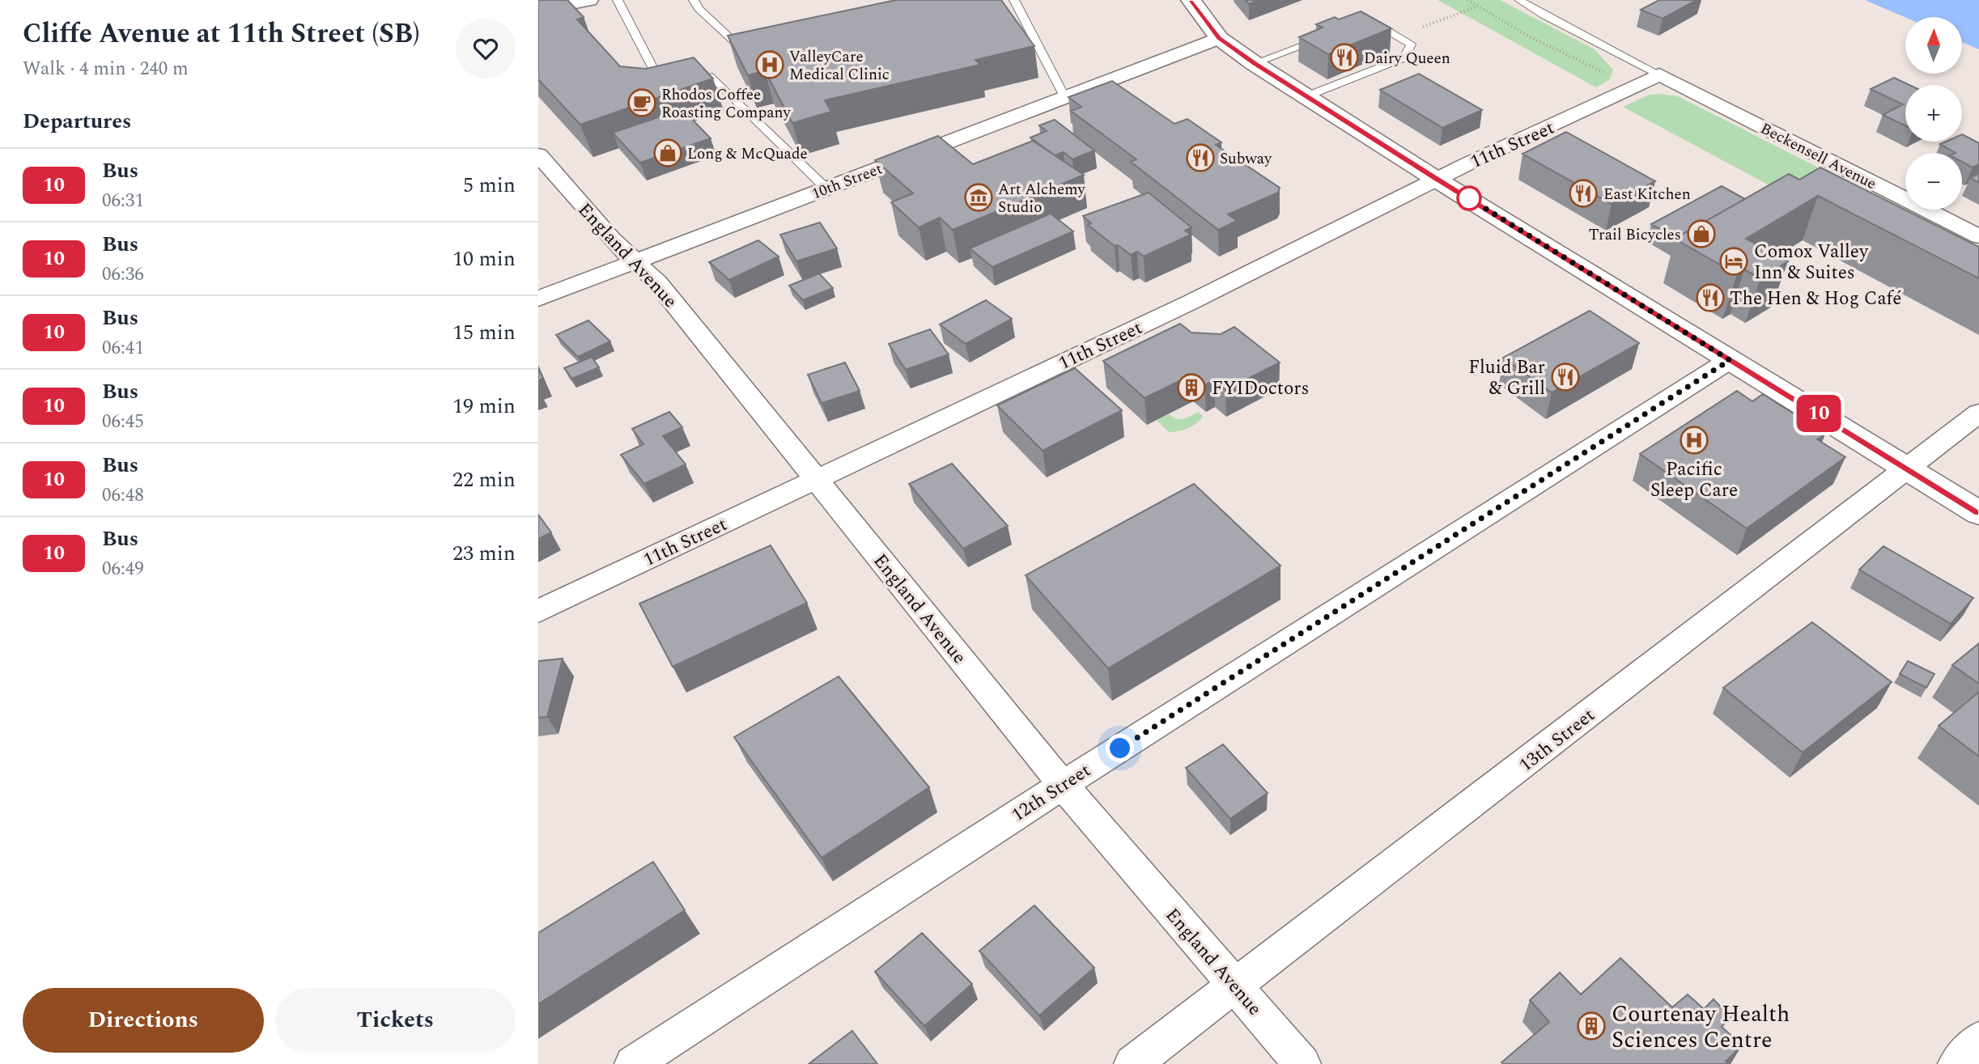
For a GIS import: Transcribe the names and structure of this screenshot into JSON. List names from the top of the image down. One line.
{"streets":{"street":["11th Street","Beckensell Avenue","10th Street","England Avenue","13th Street","12th Street"]},"crossings":[["11th Street","Beckensell Avenue"],["11th Street","England Avenue"],["10th Street","England Avenue"],["England Avenue","13th Street"],["England Avenue","12th Street"]],"places":{"restaurant":["Dairy Queen","Subway","East Kitchen","The Hen & Hog Café","Fluid Bar & Grill"],"hospital":["ValleyCare Medical Clinic","Pacific Sleep Care"],"cafe":["Rhodos Coffee Roasting Company"],"shop":["Long & McQuade","Trail Bicycles"],"museum":["Art Alchemy Studio"],"hotel":["Comox Valley Inn & Suites"],"building":["FYIDoctors","Courtenay Health Sciences Centre"]},"lines":["bus line 10"],"north":"top","page":{"heading":[["Cliffe Avenue at 11th Street (SB)","Walk · 4 min · 240 m"],"Departures"],"on_map":"10","map_buttons":["+","−"],"list":[{"mark":"10","name":"Bus","note":"06:31","value":"5 min"},{"mark":"10","name":"Bus","note":"06:36","value":"10 min"},{"mark":"10","name":"Bus","note":"06:41","value":"15 min"},{"mark":"10","name":"Bus","note":"06:45","value":"19 min"},{"mark":"10","name":"Bus","note":"06:48","value":"22 min"},{"mark":"10","name":"Bus","note":"06:49","value":"23 min"}],"buttons":["Directions","Tickets"]}}
